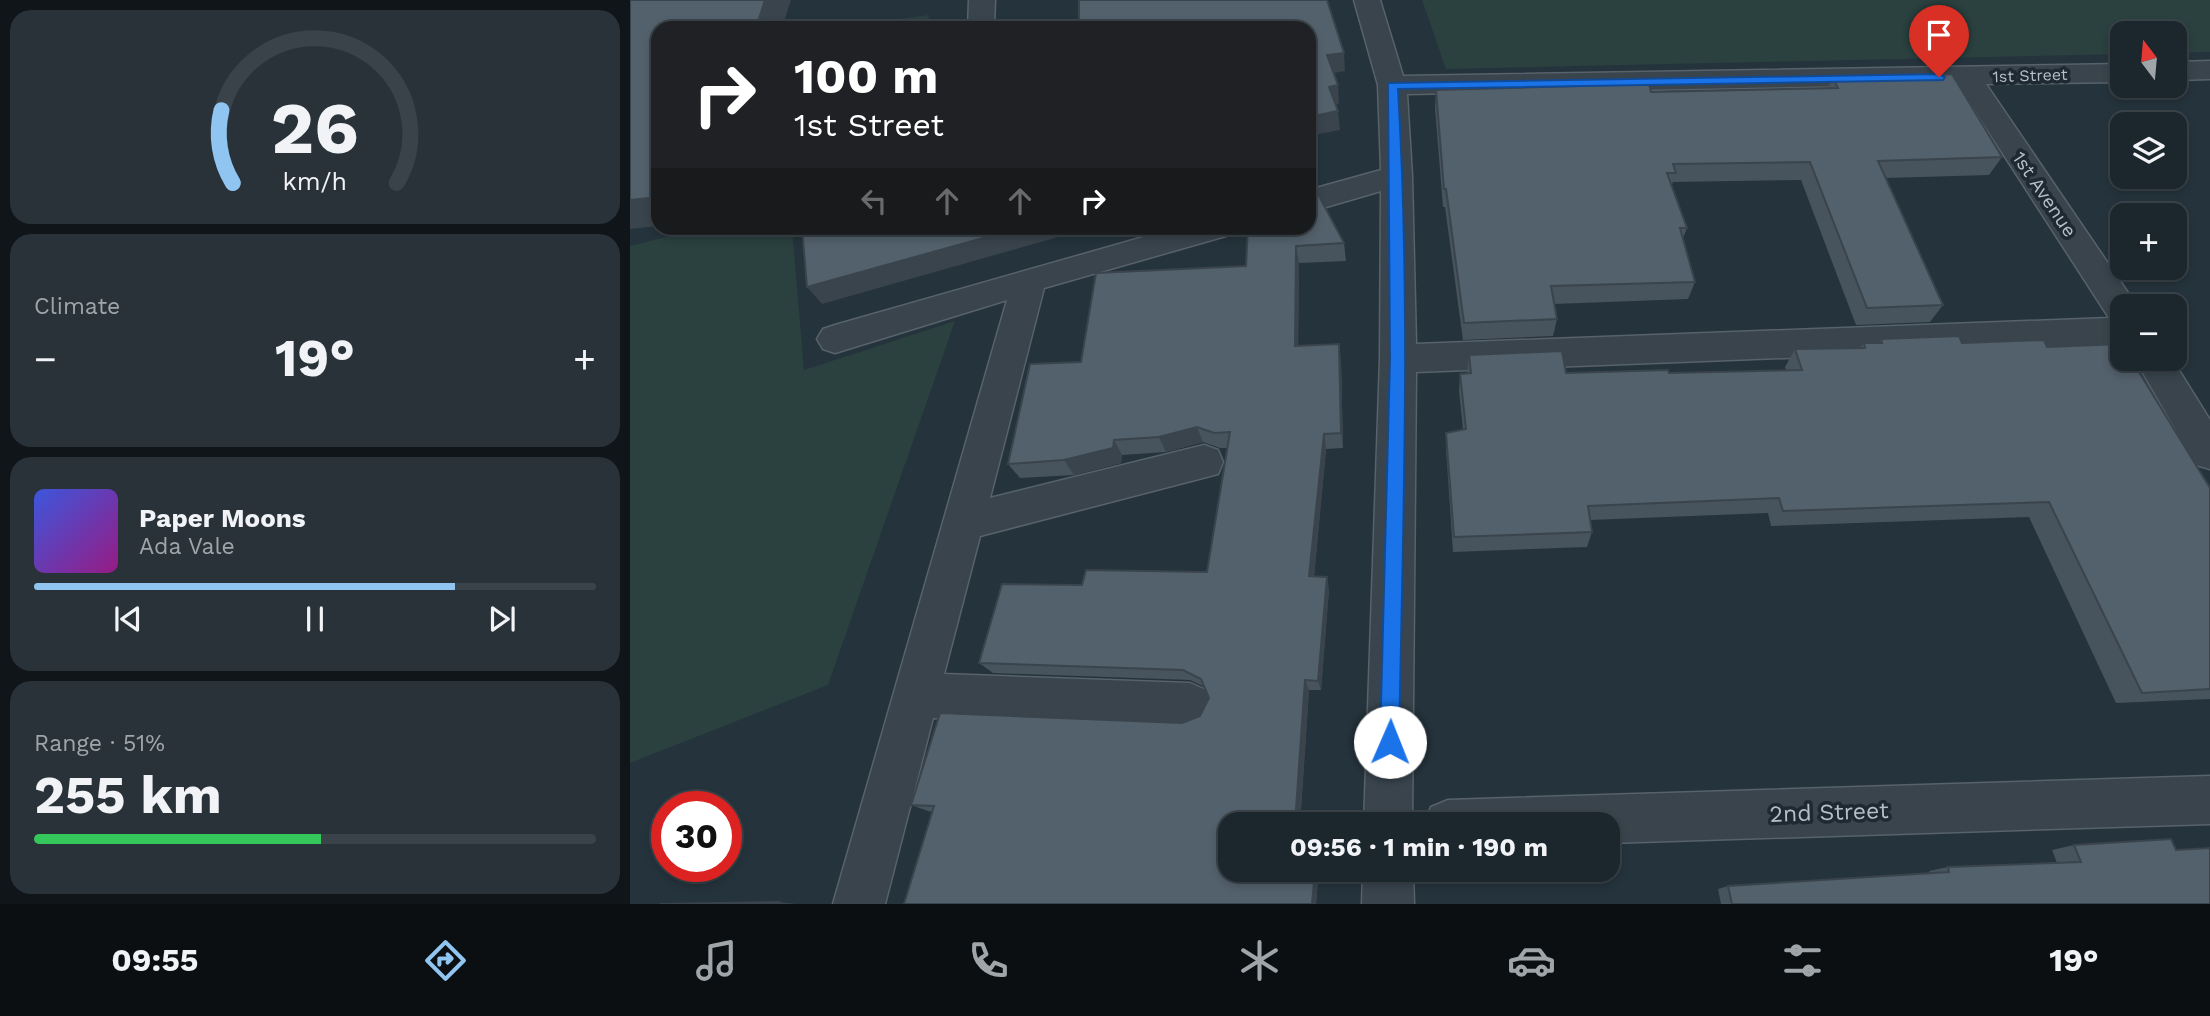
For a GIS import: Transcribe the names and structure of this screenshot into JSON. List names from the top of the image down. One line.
{"streets":{"street":["1st Street","1st Avenue","2nd Street"]},"crossings":[["1st Street","1st Avenue"]],"north":"top","page":{"map_buttons":["+","−"],"turn":["100 m","1st Street"],"tile":["Climate",["Range · 51%","255 km"]],"heat":["−","19°","+"],"song":["Paper Moons","Ada Vale"],"limit":"30","trip":"09:56 · 1 min · 190 m","tabs":["09:55","19°"],"gauge":["26","km/h"]}}
